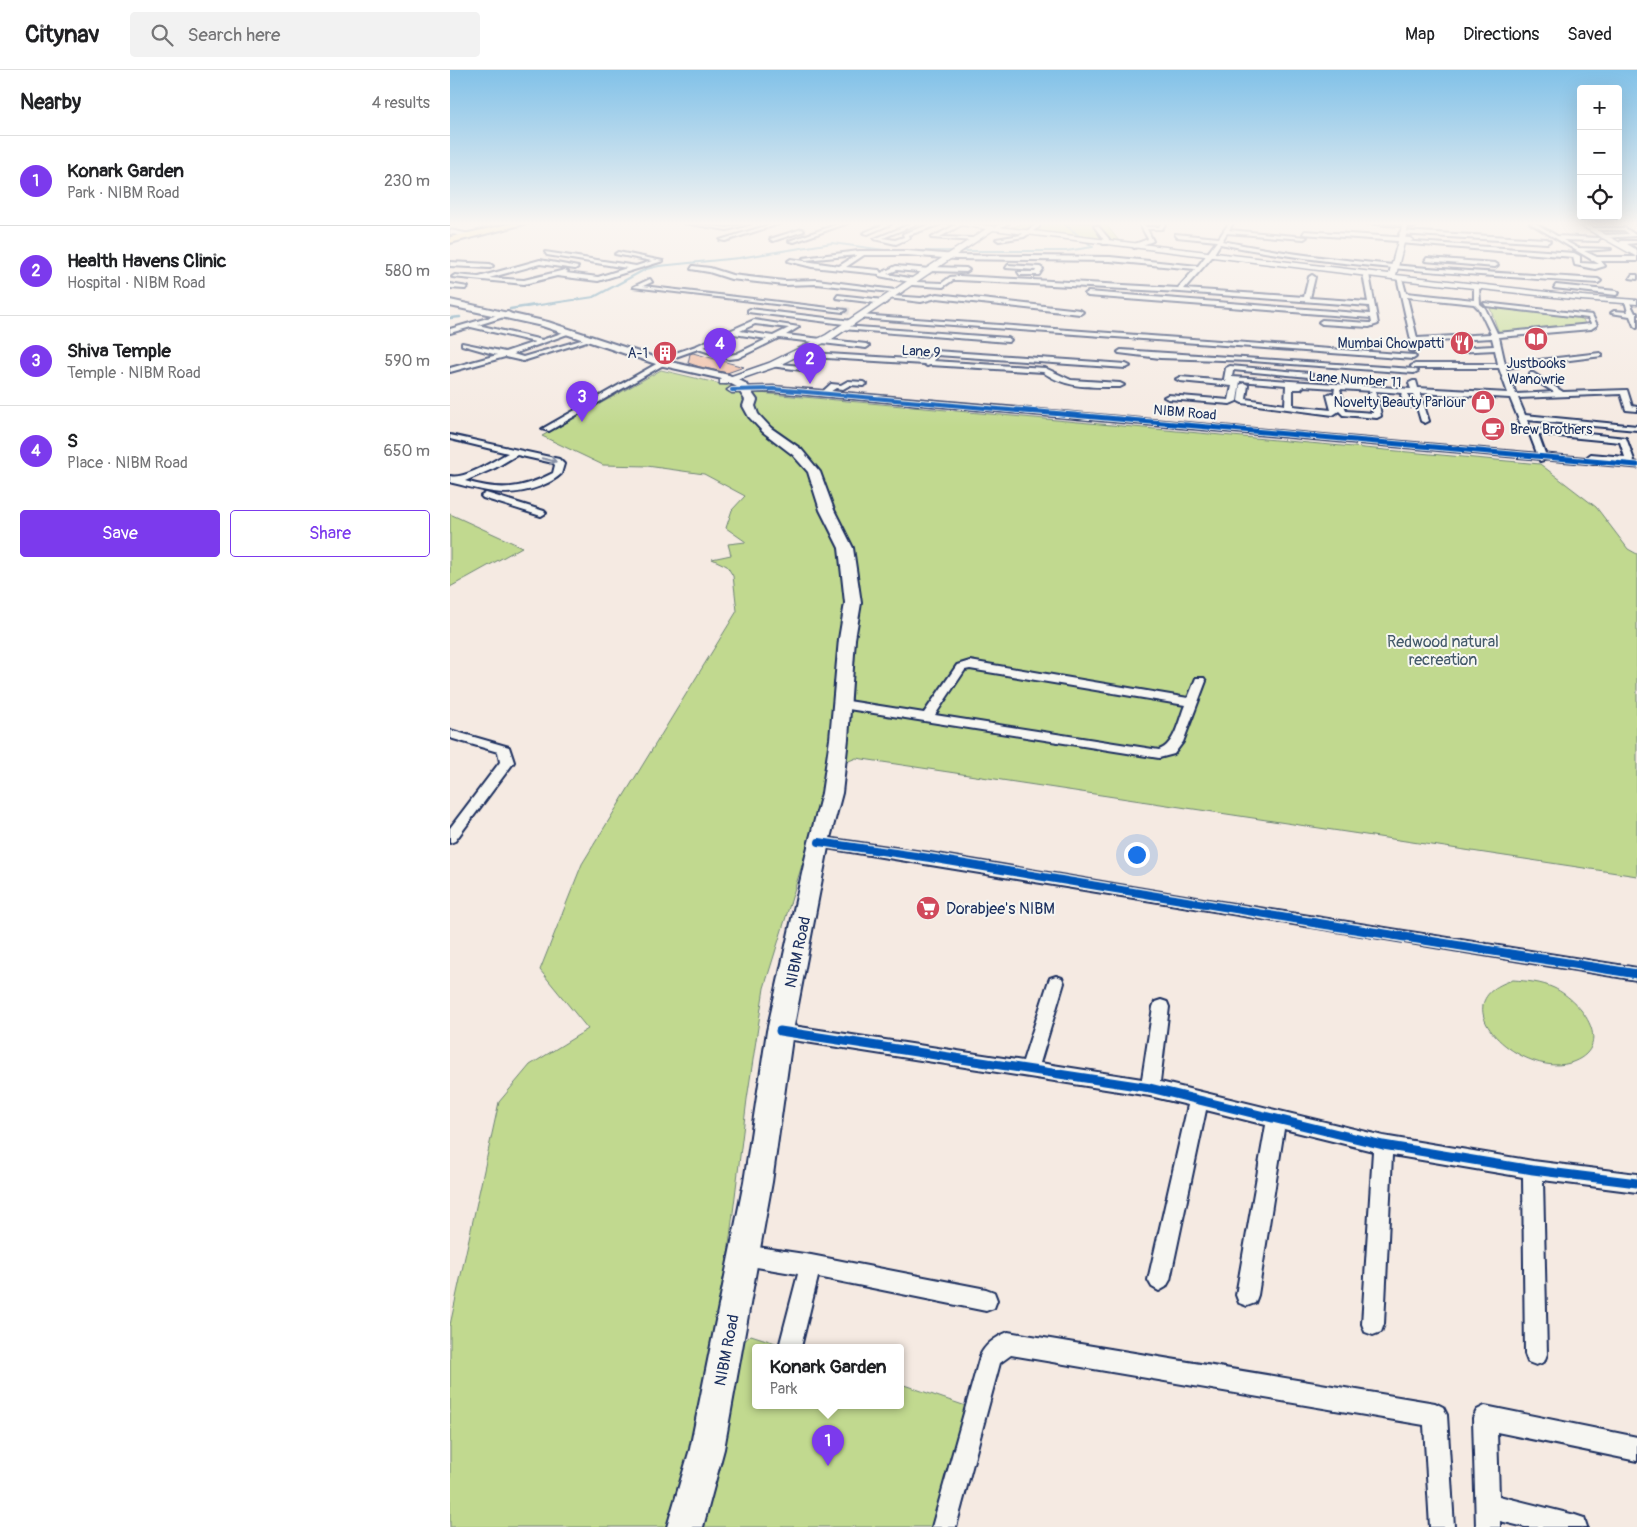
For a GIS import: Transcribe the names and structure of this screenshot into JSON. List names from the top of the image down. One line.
{"streets":{"main road":["NIBM Road"],"street":["Lane 9","Lane Number 11"]},"parks":["Redwood natural recreation"],"places":{"library":["Justbooks Wanowrie"],"restaurant":["Mumbai Chowpatti"],"building":["A-1"],"shop":["Novelty Beauty Parlour"],"cafe":["Brew Brothers"],"supermarket":["Dorabjee's NIBM"]},"page":{"header":"Citynav","search":"Search here","nav":["Map","Directions","Saved"],"heading":["Nearby","4 results"],"map_buttons":["+","−"],"list":[{"mark":"1","name":"Konark Garden","note":"Park · NIBM Road","value":"230 m"},{"mark":"2","name":"Health Havens Clinic","note":"Hospital · NIBM Road","value":"580 m"},{"mark":"3","name":"Shiva Temple","note":"Temple · NIBM Road","value":"590 m"},{"mark":"4","name":"S","note":"Place · NIBM Road","value":"650 m"}],"pins":["4","2","3","1"],"buttons":["Save","Share"],"popup":["Konark Garden","Park"]}}
